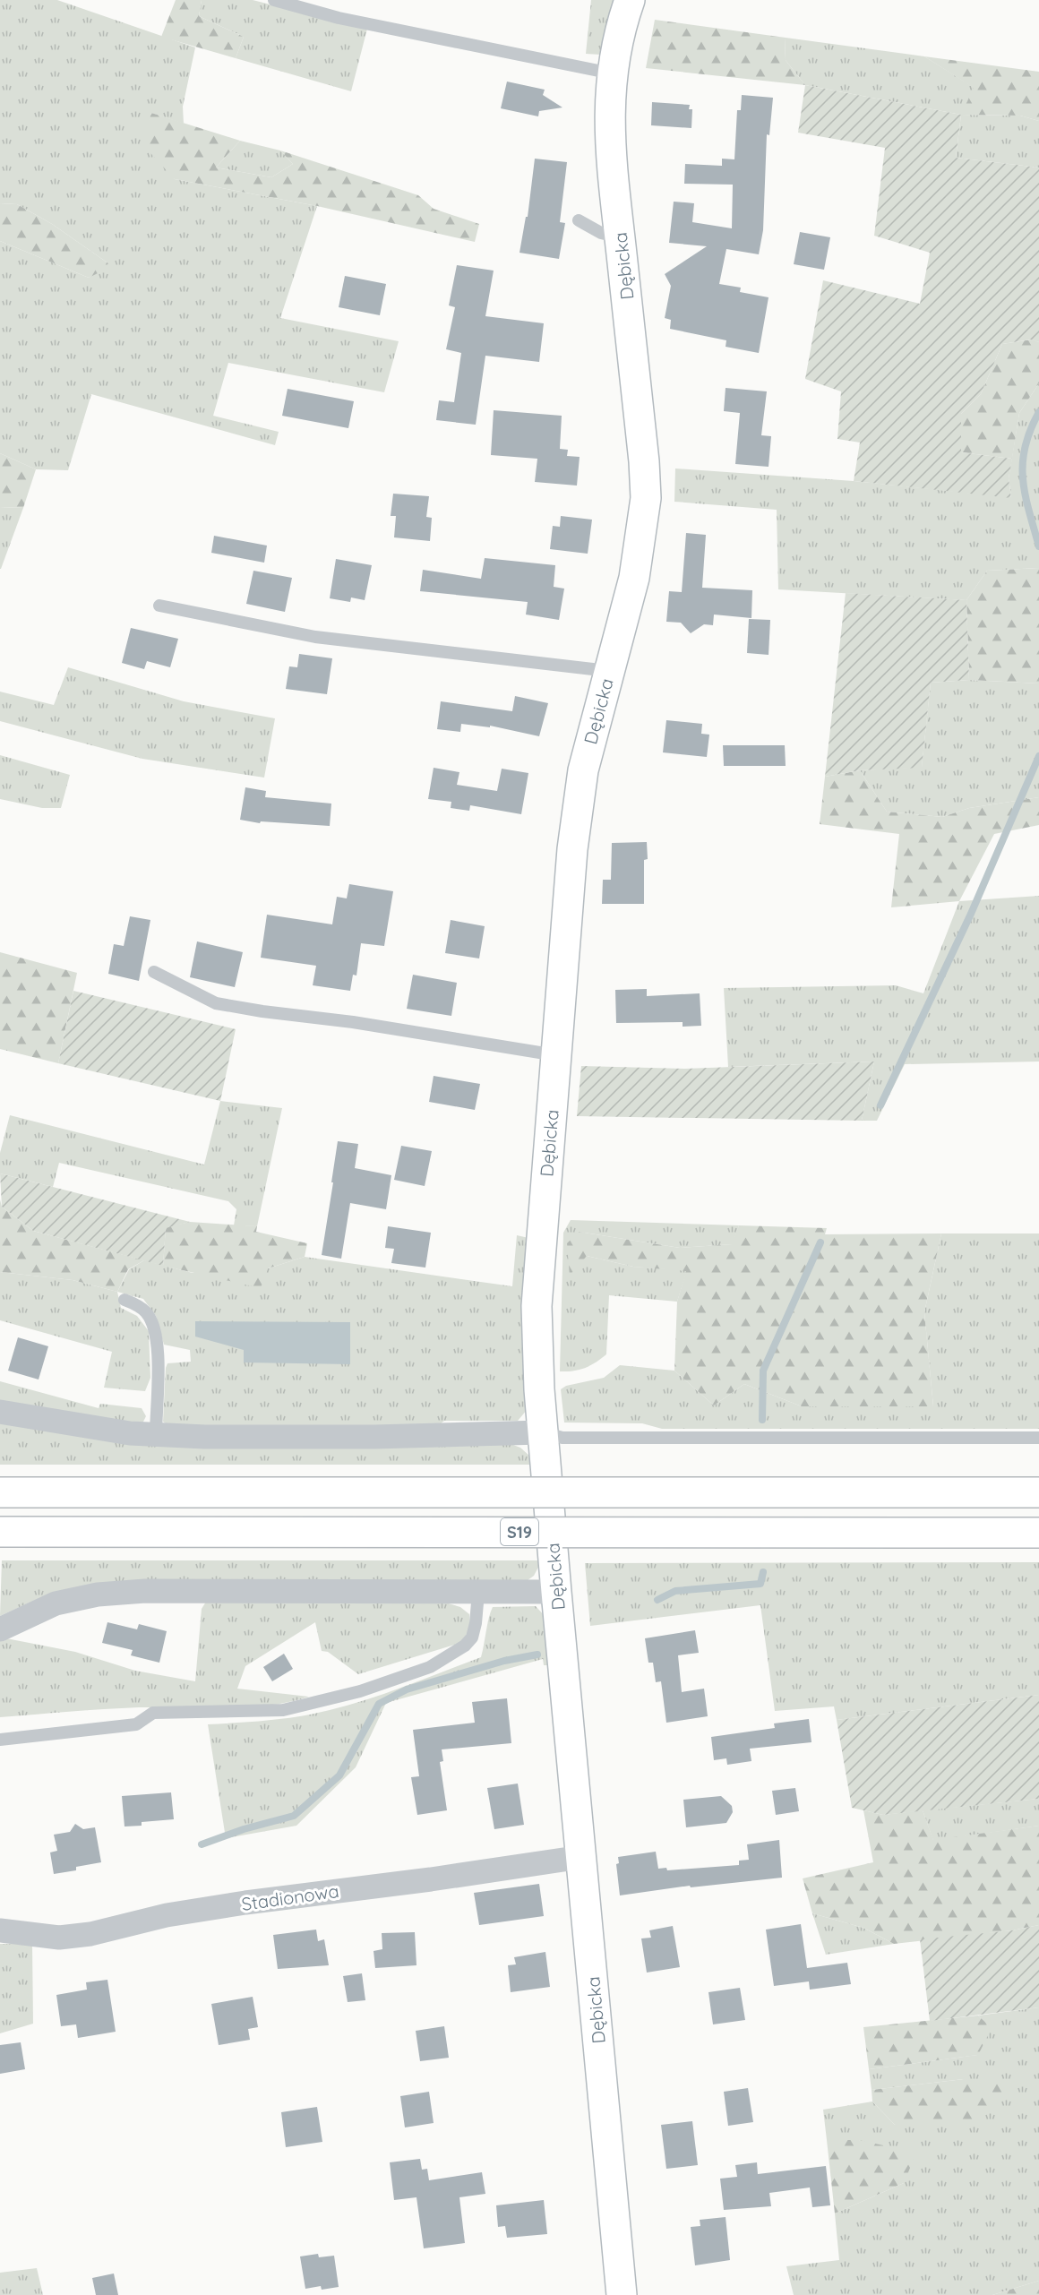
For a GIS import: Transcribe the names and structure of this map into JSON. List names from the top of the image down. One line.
{"streets":{"main road":["Dębicka","S19"],"street":["Stadionowa"]},"crossings":[["Dębicka","Stadionowa"]]}
